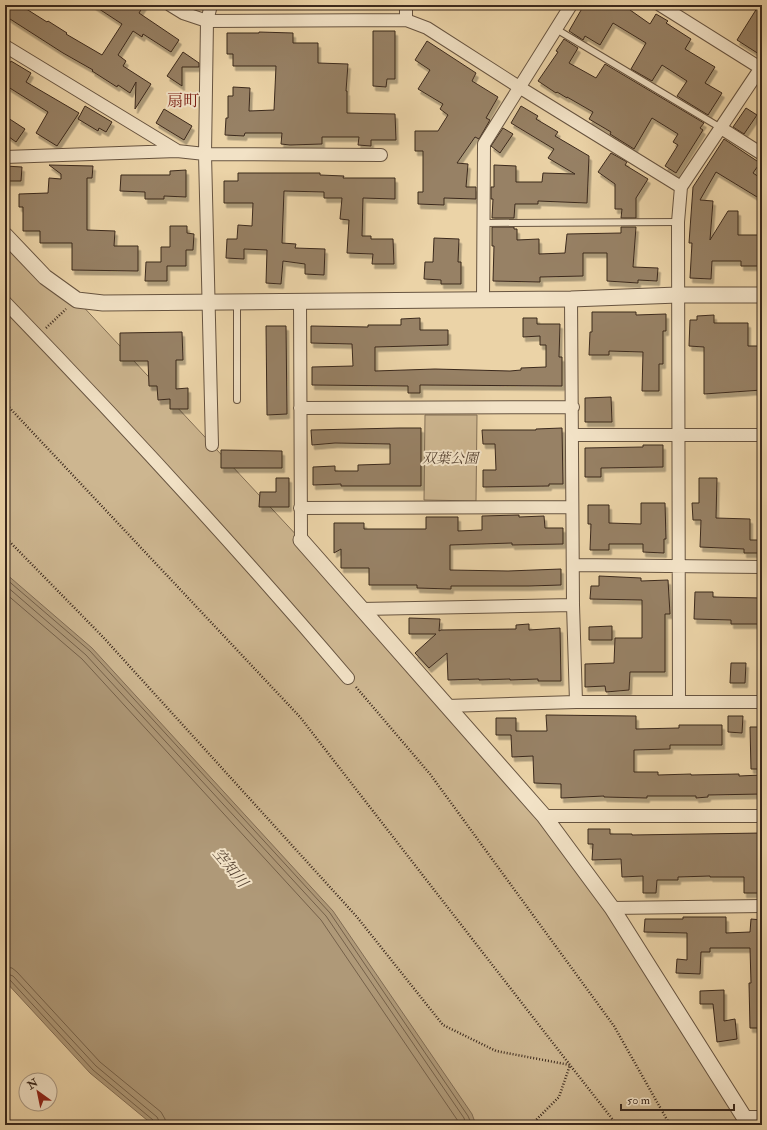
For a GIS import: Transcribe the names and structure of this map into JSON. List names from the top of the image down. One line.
{"districts":["扇町"],"water":["空知川"],"parks":["双葉公園"],"scale_bar":"50 m","north":"top left"}
